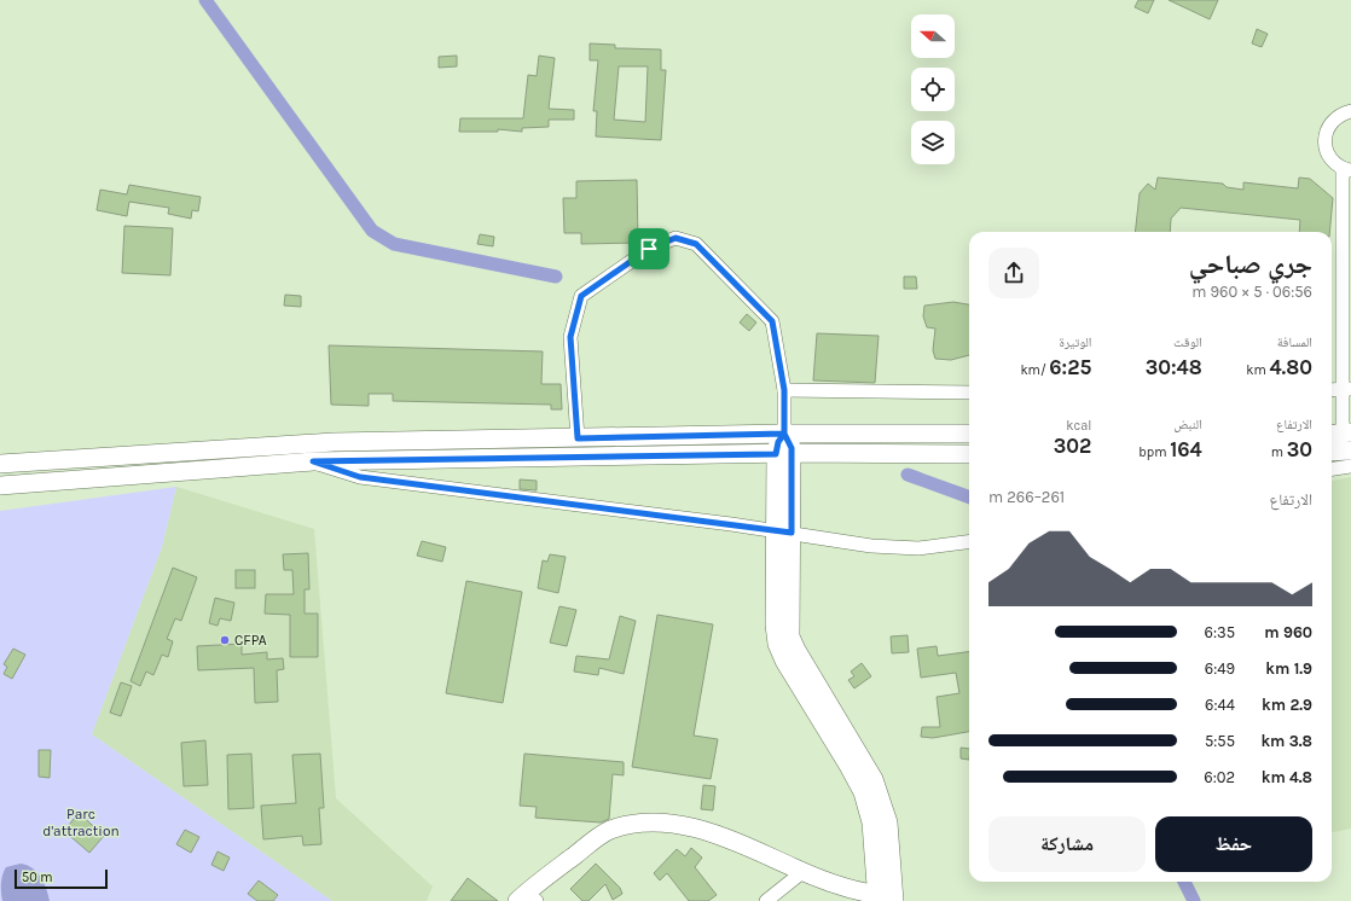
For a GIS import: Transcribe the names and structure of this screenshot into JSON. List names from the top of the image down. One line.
{"parks":["Parc d'attraction"],"places":["CFPA"],"scale_bar":"50 m","north":"left","page":{"heading":["جري صباحي","06:56 · 5 × 960 m"],"stats":[["المسافة","4.80 km"],["الوقت","30:48"],["الوتيرة","6:25 /km"],["الارتفاع","30 m"],["النبض","164 bpm"],["kcal","302"]],"chart":["الارتفاع","261–266 m"],"list":[{"name":"960 m","note":"6:35"},{"name":"1.9 km","note":"6:49"},{"name":"2.9 km","note":"6:44"},{"name":"3.8 km","note":"5:55"},{"name":"4.8 km","note":"6:02"}],"buttons":["حفظ","مشاركة"],"scale":"50 m"}}
